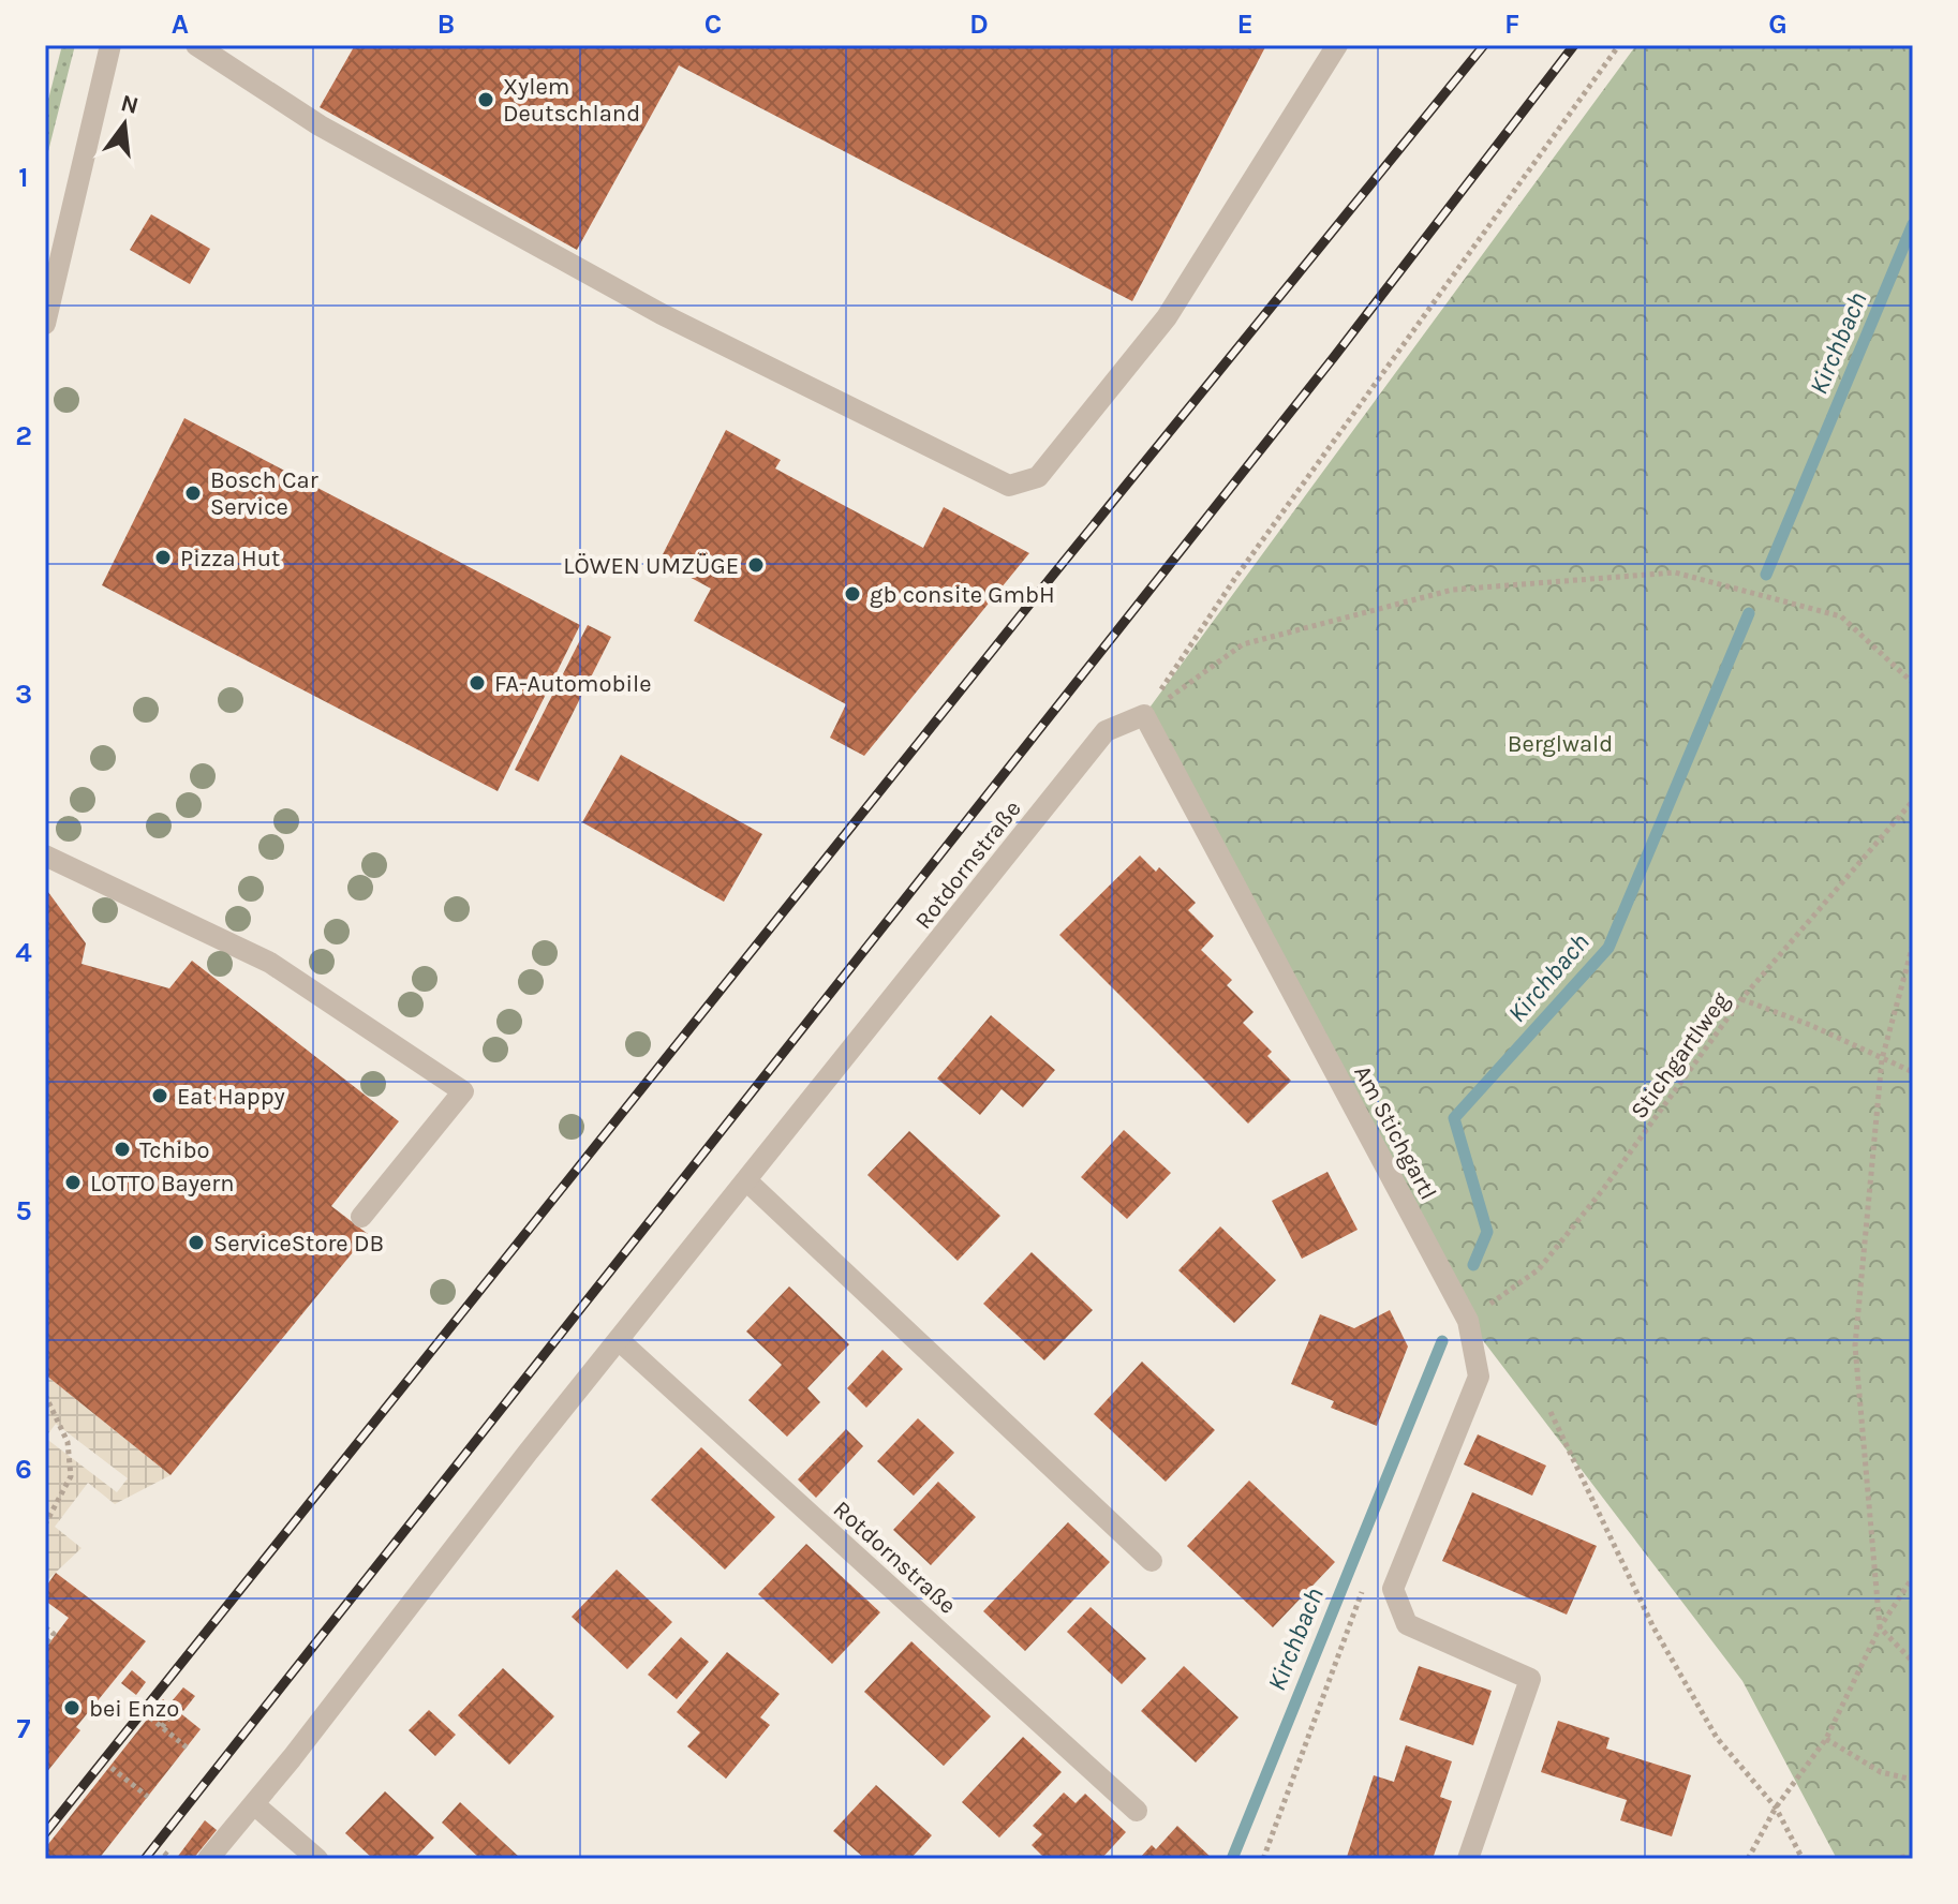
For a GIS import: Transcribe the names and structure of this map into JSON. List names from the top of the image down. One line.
{"streets":{"street":["Rotdornstraße","Am Stichgartl"],"path":["Stichgartlweg"]},"crossings":[["Rotdornstraße","Am Stichgartl"],["Stichgartlweg","Am Stichgartl"]],"water":["Kirchbach"],"parks":["Berglwald"],"places":["Xylem Deutschland","Bosch Car Service","Pizza Hut","LÖWEN UMZÜGE","gb consite GmbH","FA-Automobile","Eat Happy","Tchibo","LOTTO Bayern","ServiceStore DB","bei Enzo"],"north":"top","grid":{"columns":["A","B","C","D","E","F","G"],"rows":["1","2","3","4","5","6","7"]}}
